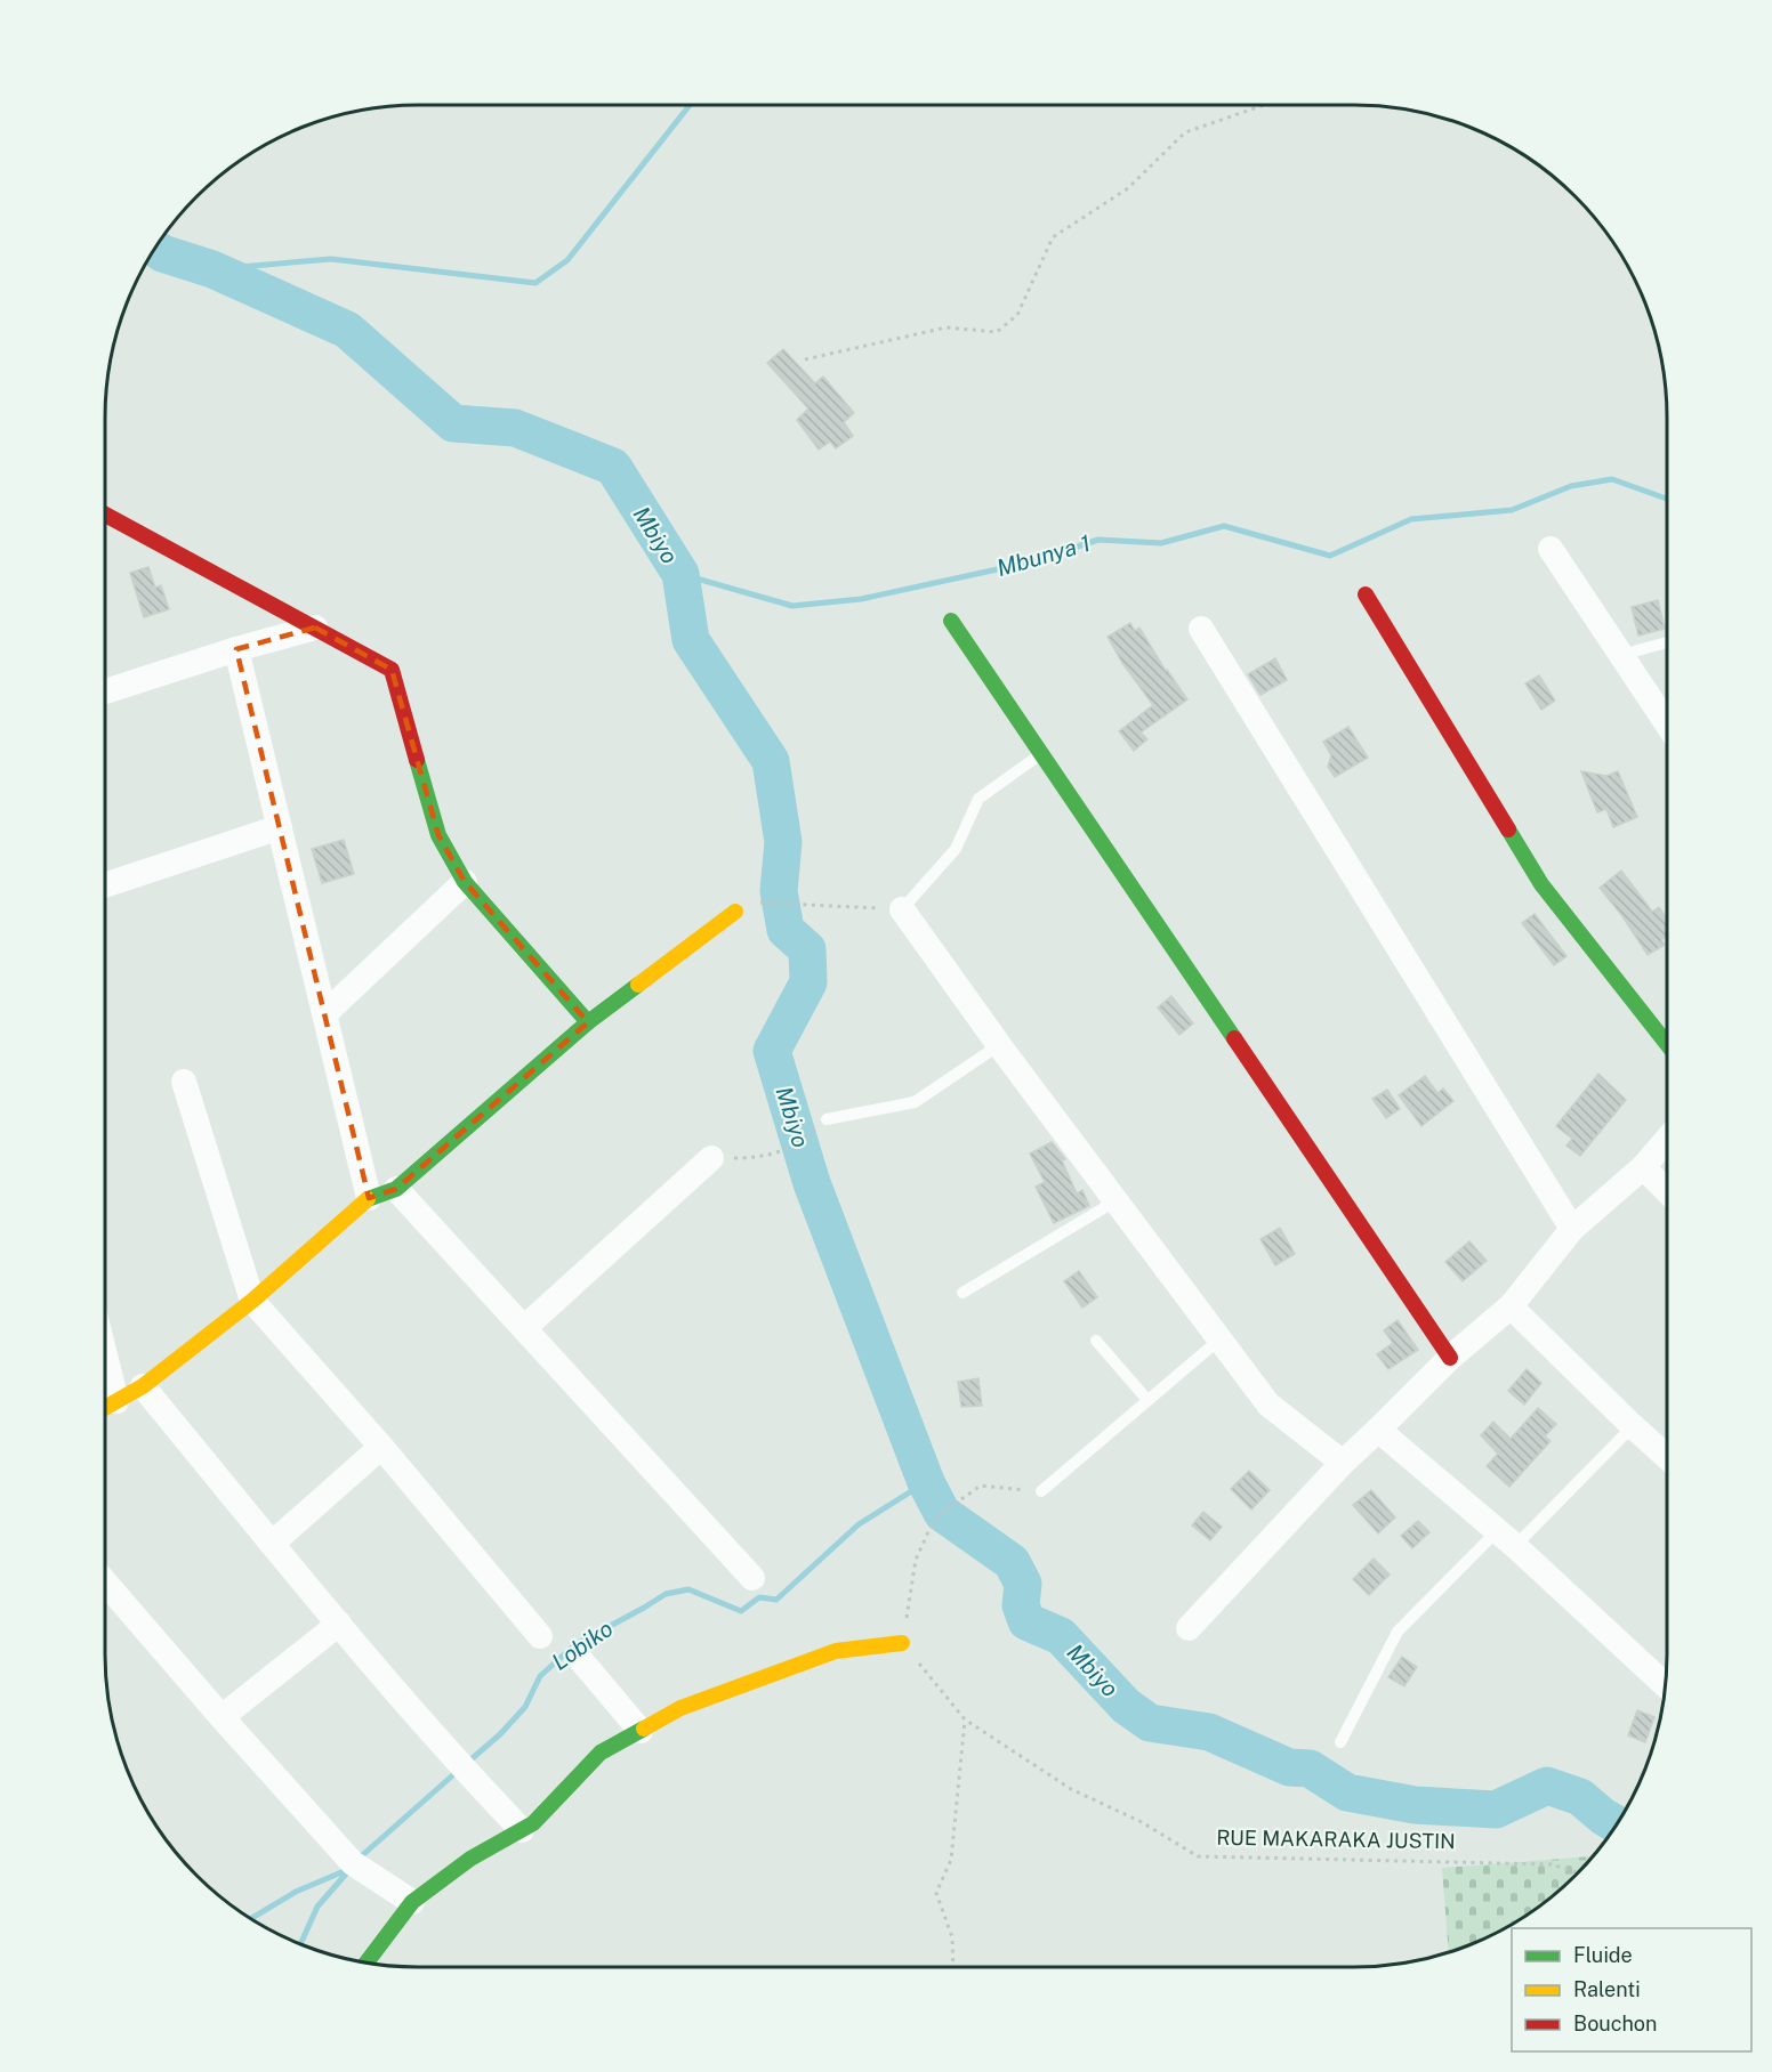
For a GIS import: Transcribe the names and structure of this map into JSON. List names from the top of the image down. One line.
{"streets":{"path":["RUE MAKARAKA JUSTIN"]},"water":["Mbiyo","Mbunya 1","Lobiko"],"legend":["Fluide","Ralenti","Bouchon"]}
